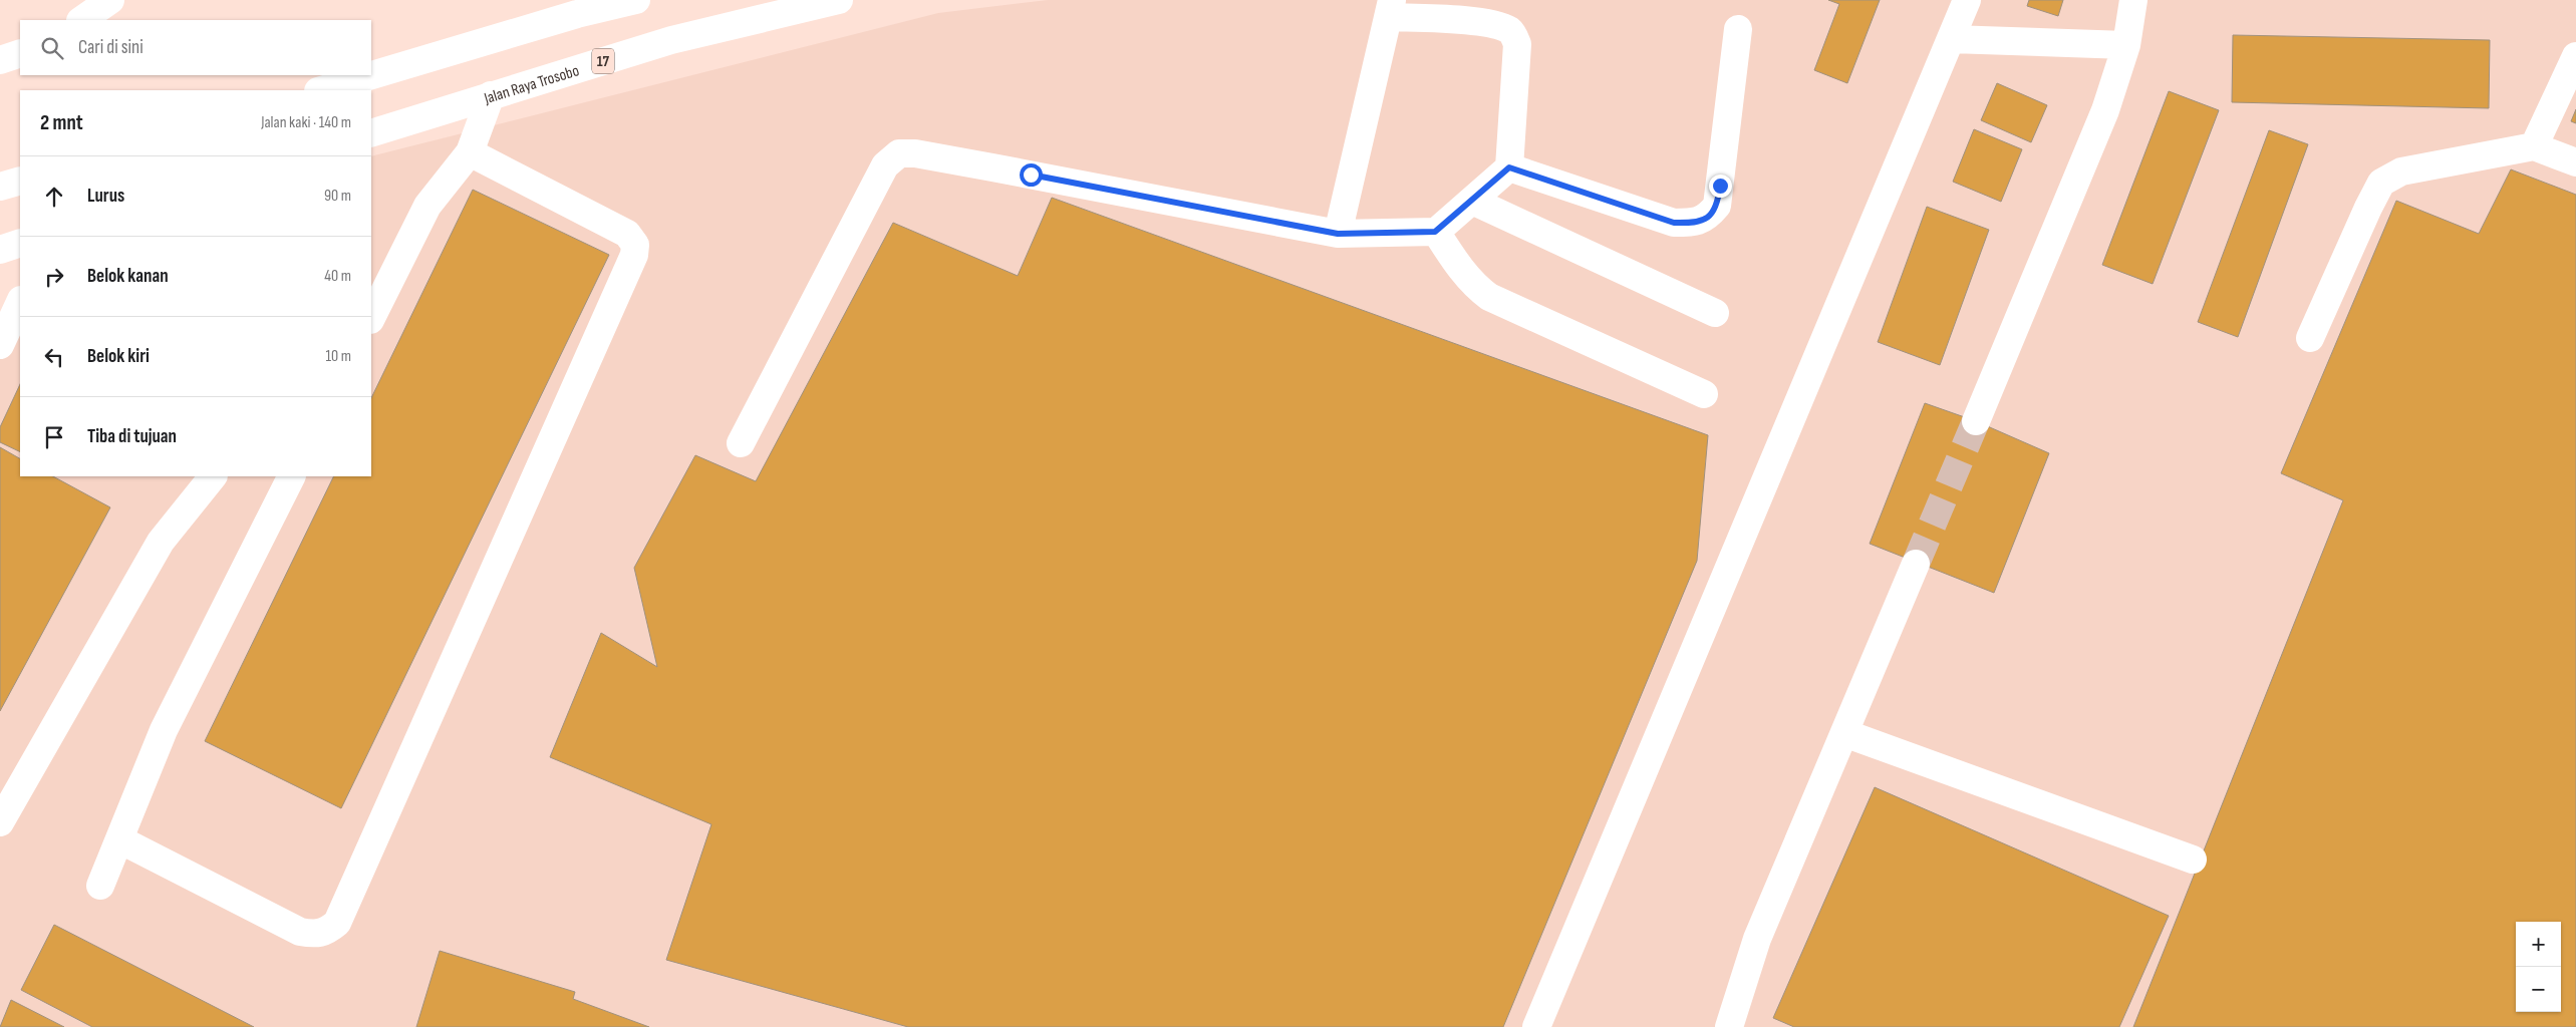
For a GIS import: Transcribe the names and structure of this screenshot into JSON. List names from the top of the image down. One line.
{"streets":{"main road":["17","Jalan Raya Trosobo"]},"page":{"search":"Cari di sini","heading":["2 mnt","Jalan kaki · 140 m"],"list":[["Lurus","90 m"],["Belok kanan","40 m"],["Belok kiri","10 m"],"Tiba di tujuan"],"map_buttons":["+","−"]}}
